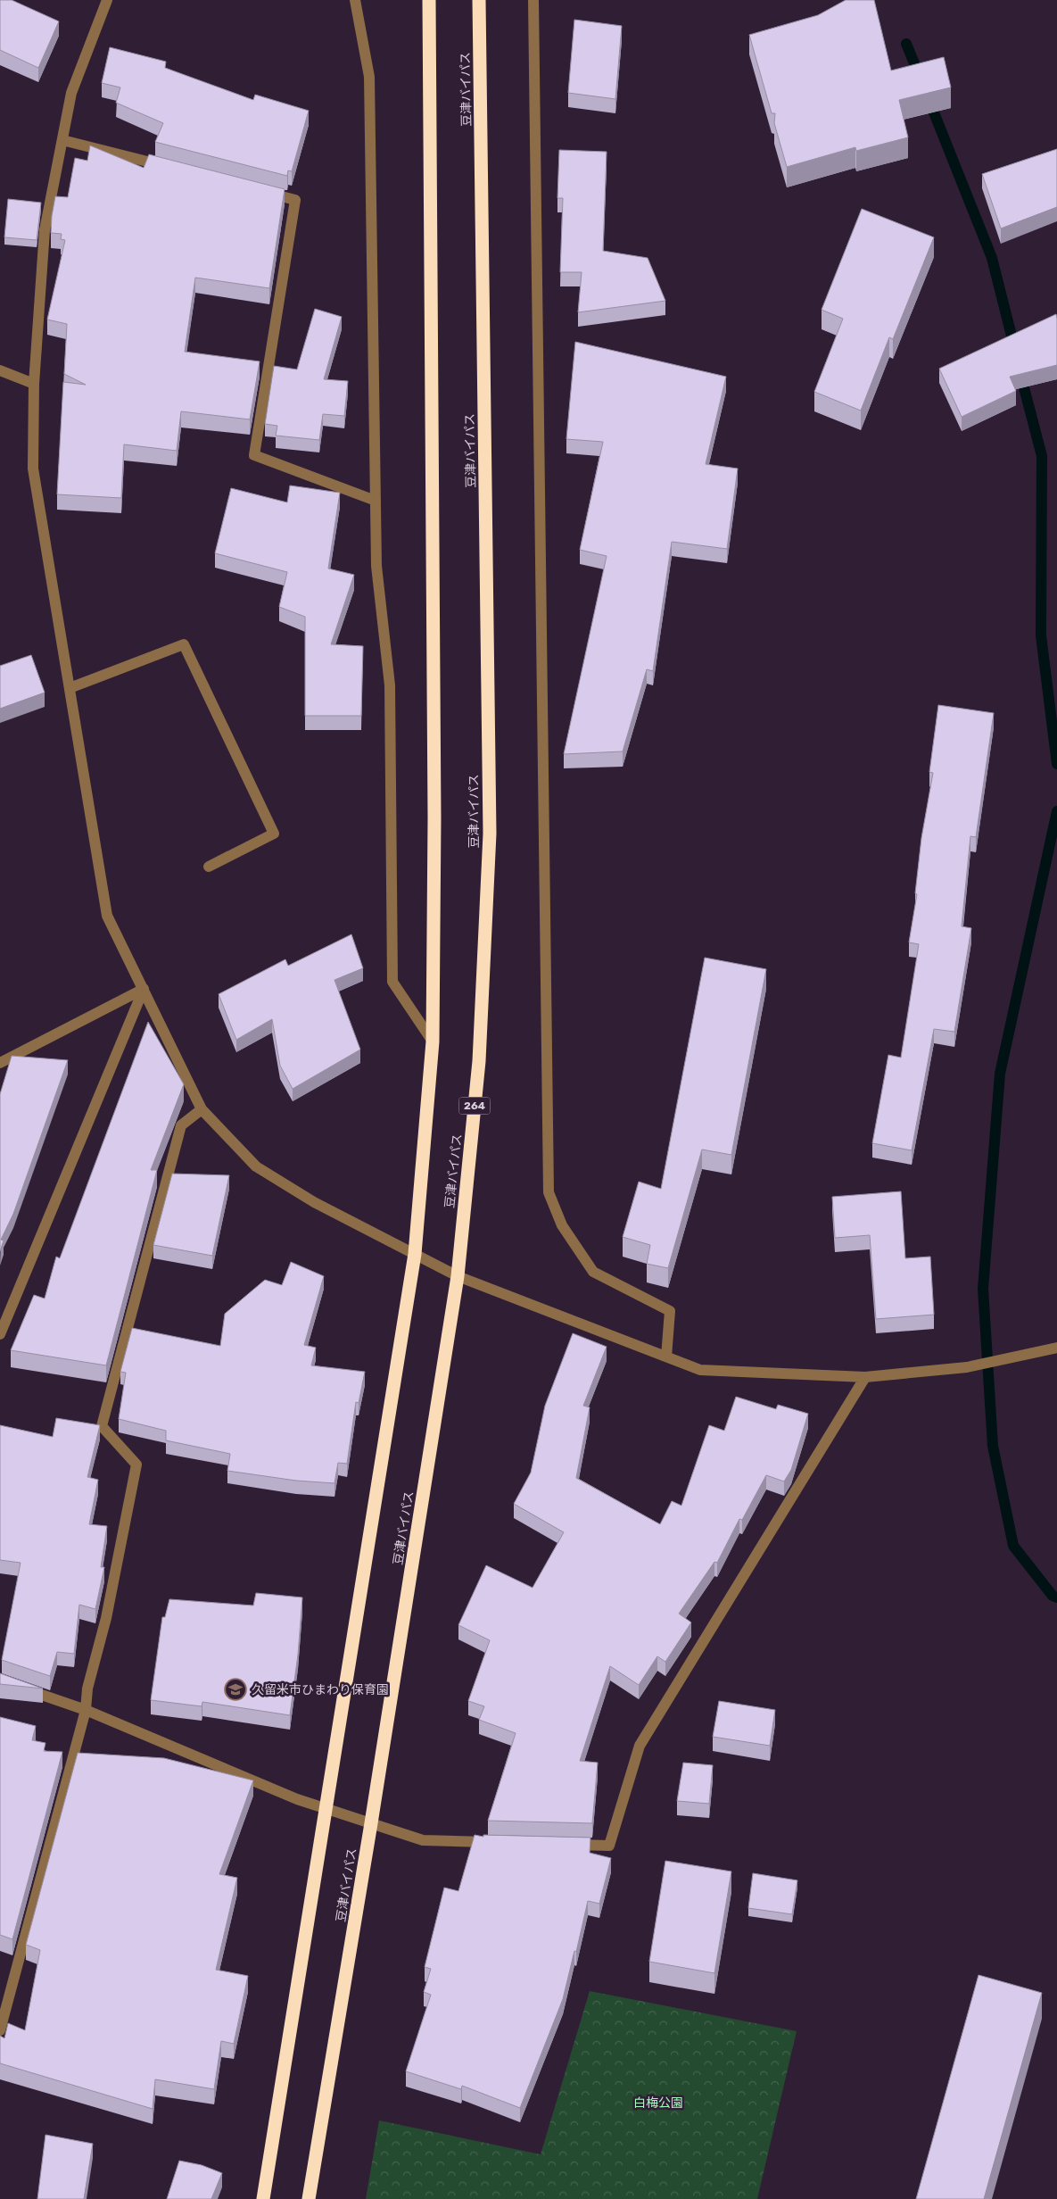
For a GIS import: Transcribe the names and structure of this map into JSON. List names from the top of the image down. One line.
{"streets":{"highway":["豆津バイパス","264"]},"parks":["白梅公園"],"places":{"school or university":["久留米市ひまわり保育園"]}}
